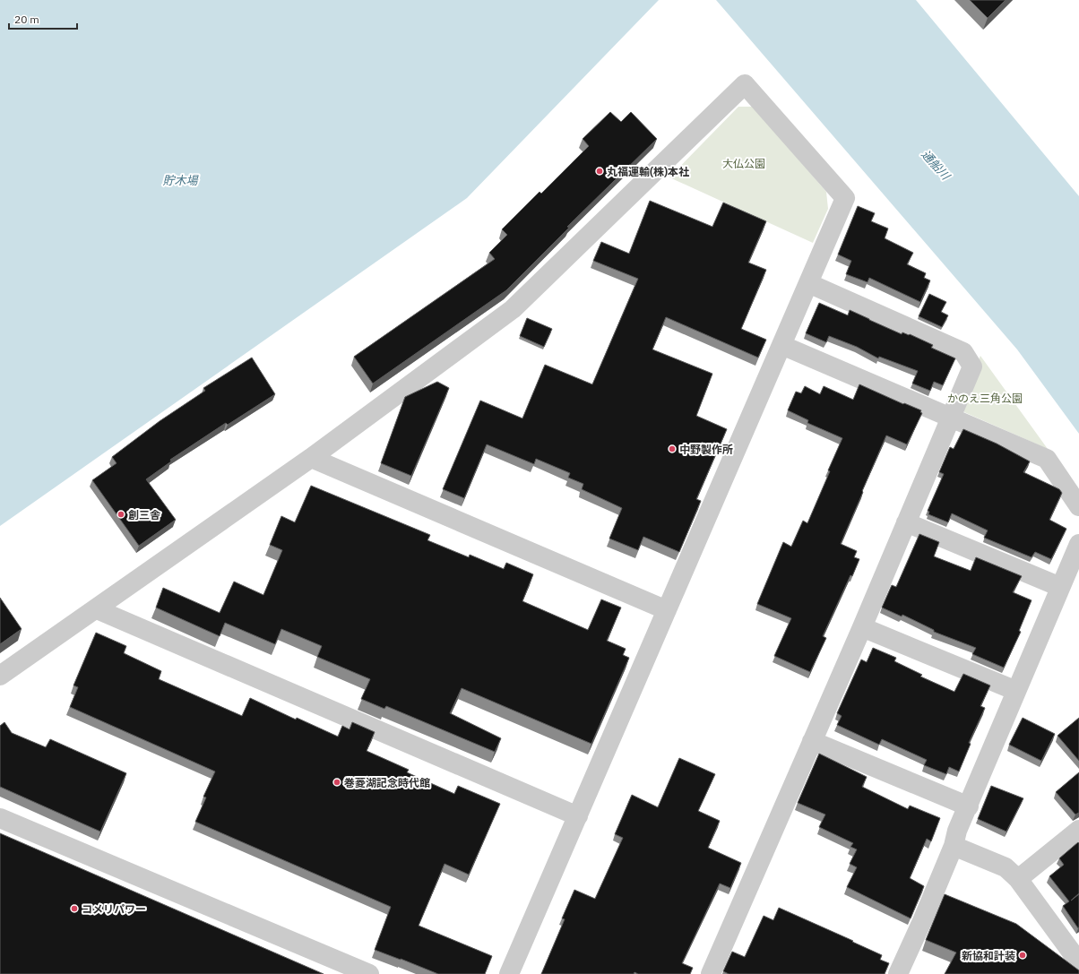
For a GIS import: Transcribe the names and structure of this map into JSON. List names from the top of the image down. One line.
{"water":["通船川","貯木場"],"parks":["大仏公園","かのえ三角公園"],"places":["丸福運輸(株)本社","中野製作所","創三舎","巻菱湖記念時代館","コメリパワー","新協和計装"],"scale_bar":"20 m"}
